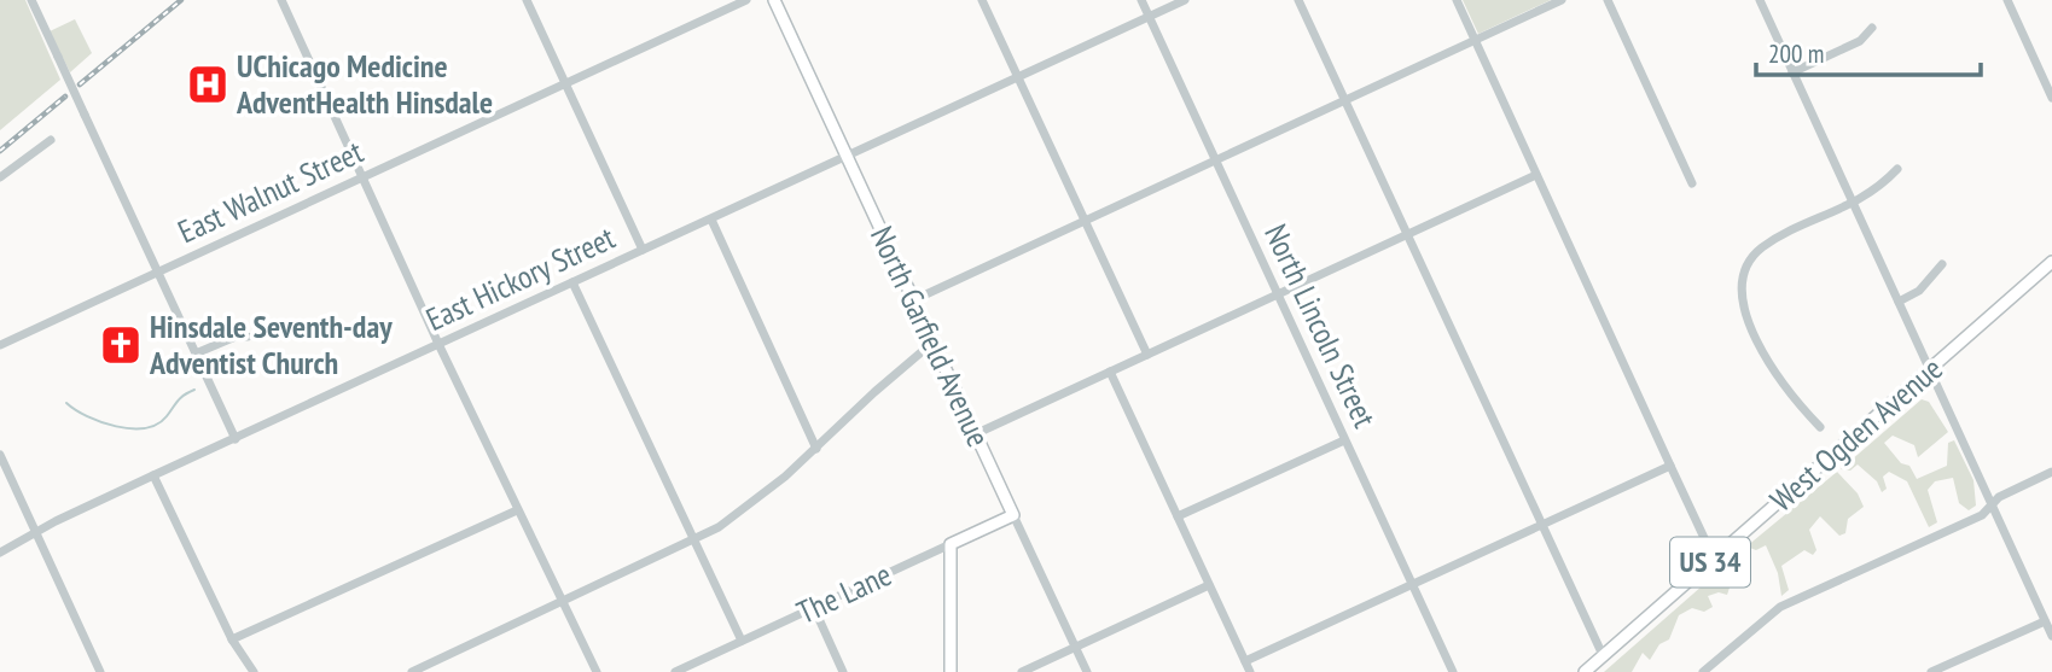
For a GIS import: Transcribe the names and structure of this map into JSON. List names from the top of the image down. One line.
{"streets":{"main road":["North Garfield Avenue","West Ogden Avenue","US 34","The Lane"],"street":["East Walnut Street","East Hickory Street","North Lincoln Street"]},"crossings":[["East Hickory Street","North Lincoln Street"],["East Hickory Street","North Garfield Avenue"],["North Garfield Avenue","The Lane"]],"places":{"hospital":["UChicago Medicine AdventHealth Hinsdale"],"church":["Hinsdale Seventh-day Adventist Church"]},"scale_bar":"200 m"}
